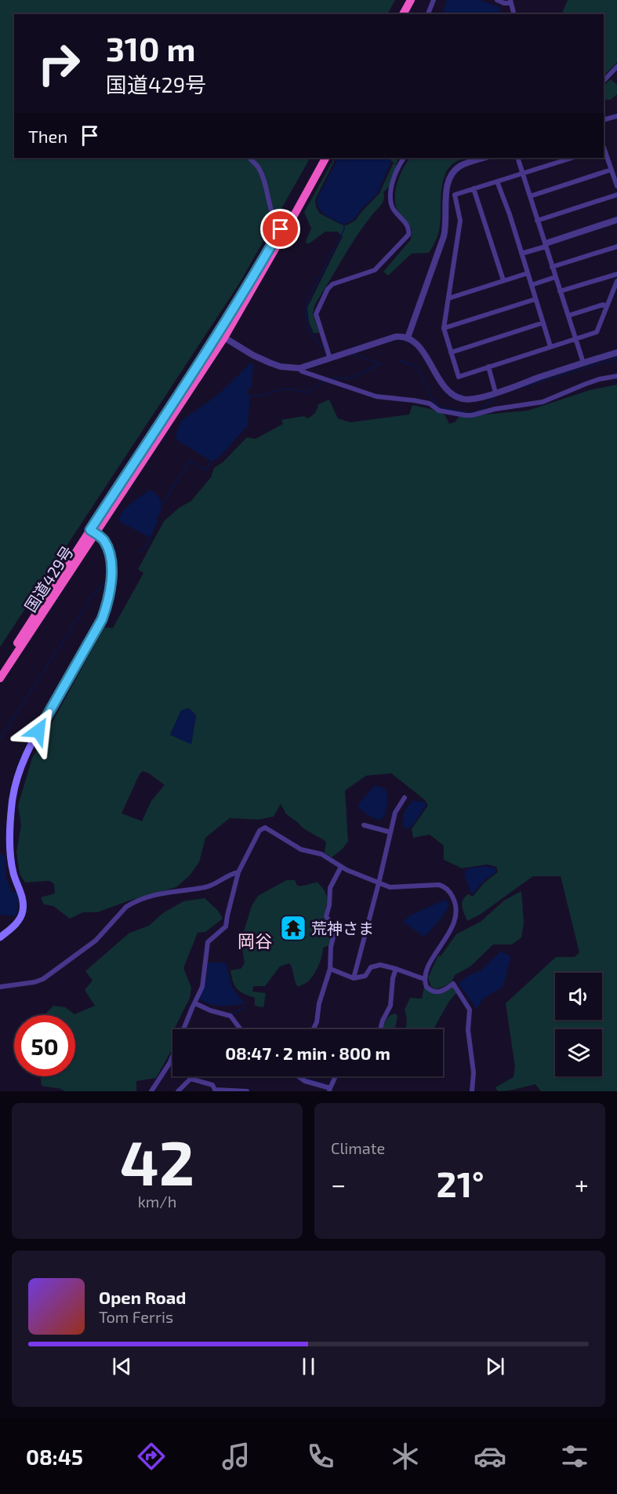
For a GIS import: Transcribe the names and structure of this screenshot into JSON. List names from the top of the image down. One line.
{"streets":{"highway":["国道429号"]},"districts":["岡谷"],"places":{"temple":["荒神さま"]},"page":{"turn":["310 m","国道429号"],"then":"Then","limit":"50","trip":"08:47 · 2 min · 800 m","tile":[["42","km/h"],"Climate"],"heat":["−","21°","+"],"song":["Open Road","Tom Ferris"],"tabs":"08:45"}}
